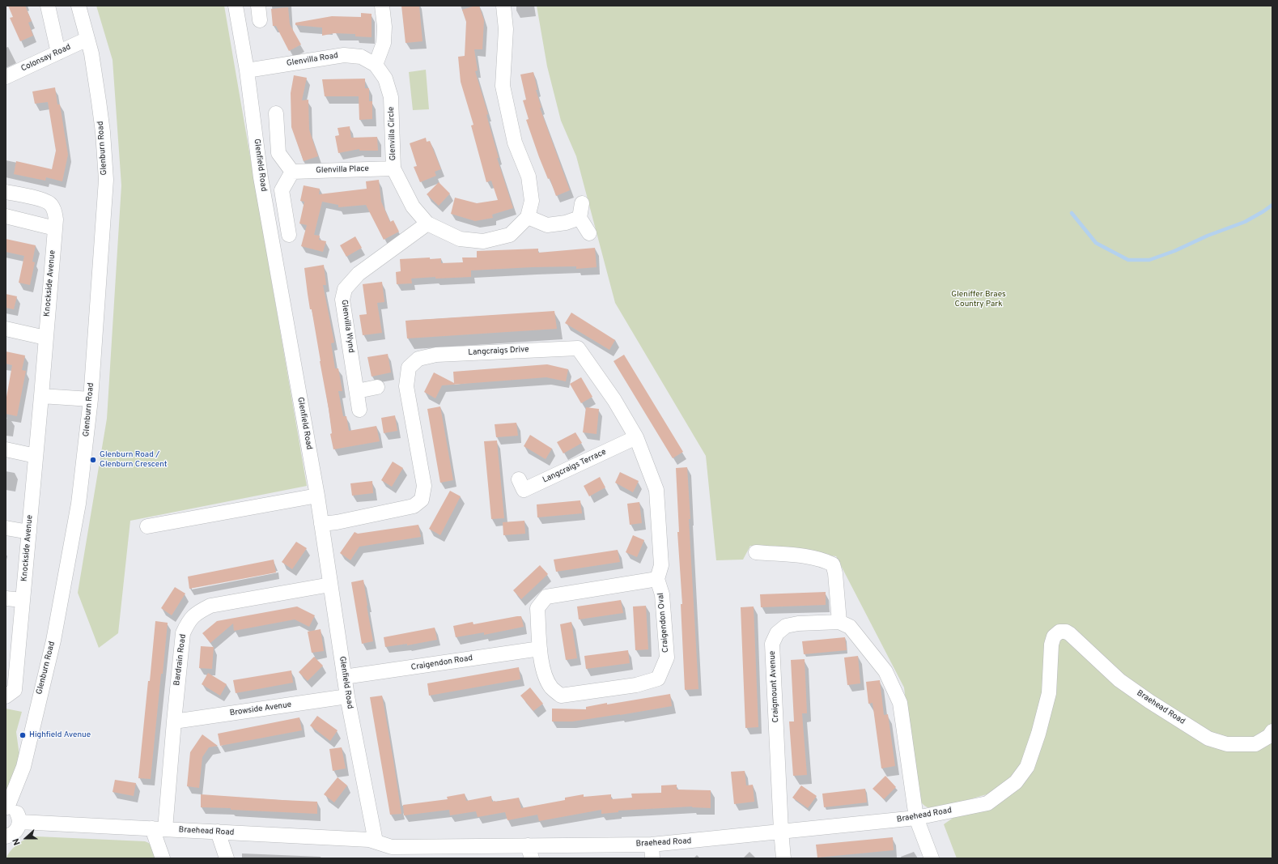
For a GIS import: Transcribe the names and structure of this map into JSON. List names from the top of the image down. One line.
{"streets":{"street":["Colonsay Road","Glenvilla Road","Glenvilla Circle","Glenburn Road","Glenfield Road","Glenvilla Place","Knockside Avenue","Glenvilla Wynd","Langcraigs Drive","Langcraigs Terrace","Craigendon Oval","Bardrain Road","Craigendon Road","Craigmount Avenue","Braehead Road","Browside Avenue"]},"crossings":[["Colonsay Road","Glenburn Road"],["Glenvilla Road","Glenvilla Circle"],["Glenvilla Road","Glenfield Road"],["Glenvilla Circle","Glenvilla Place"],["Glenvilla Circle","Glenvilla Wynd"],["Glenfield Road","Langcraigs Drive"],["Glenfield Road","Bardrain Road"],["Glenfield Road","Craigendon Road"],["Glenfield Road","Braehead Road"],["Glenfield Road","Browside Avenue"],["Langcraigs Drive","Langcraigs Terrace"],["Langcraigs Drive","Craigendon Oval"],["Craigendon Oval","Craigendon Road"],["Bardrain Road","Braehead Road"],["Bardrain Road","Browside Avenue"],["Craigmount Avenue","Braehead Road"]],"parks":["Gleniffer Braes Country Park"],"places":["Glenburn Road / Glenburn Crescent","Highfield Avenue"],"north":"left"}
